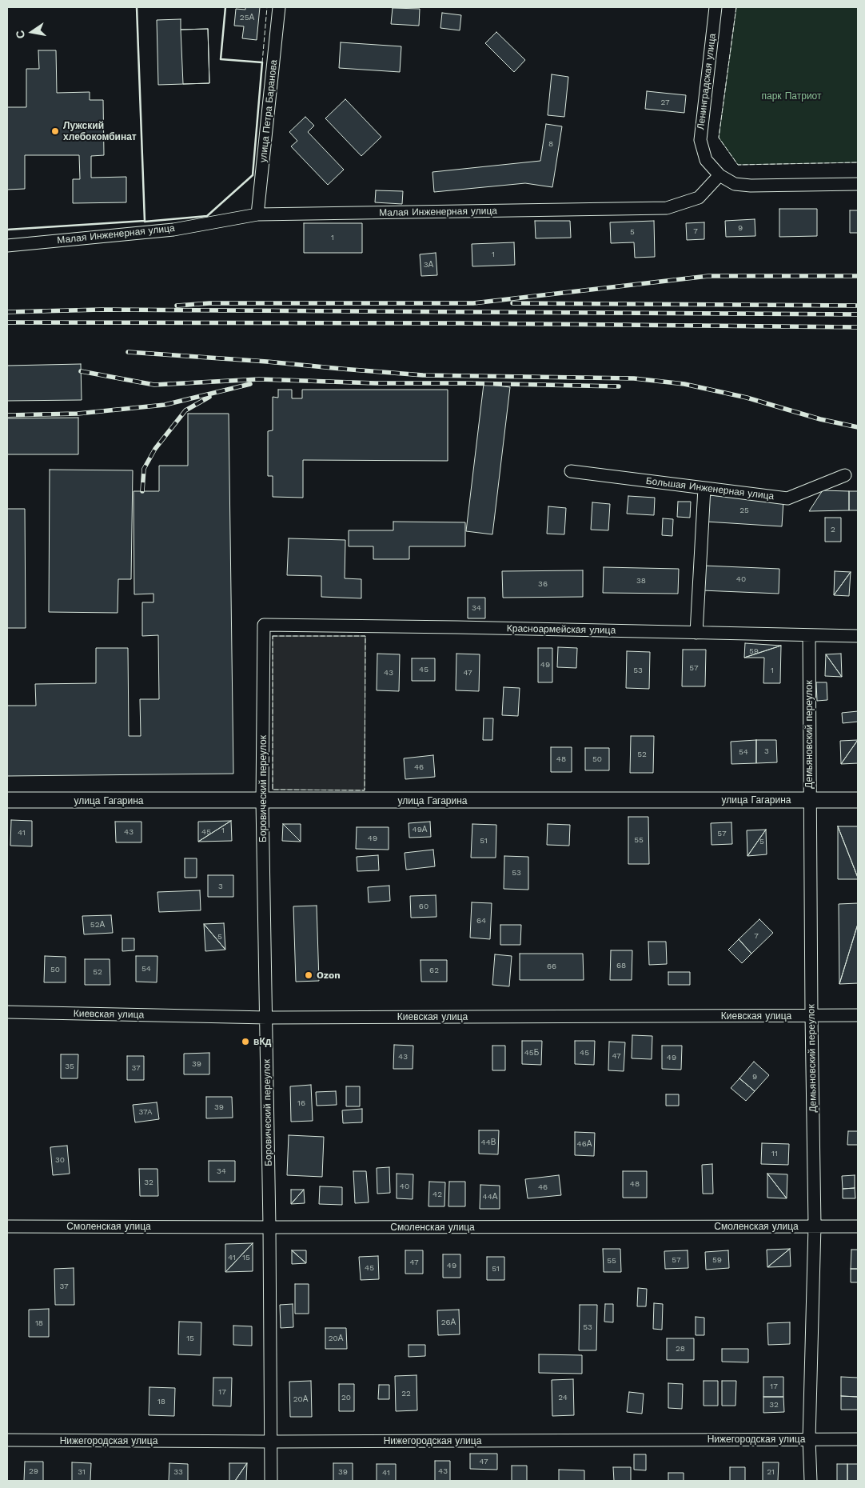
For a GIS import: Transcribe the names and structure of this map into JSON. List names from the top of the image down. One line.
{"streets":{"street":["Ленинградская улица","улица Петра Баранова","Малая Инженерная улица","Большая Инженерная улица","Красноармейская улица","Демьяновский переулок","Боровический переулок","улица Гагарина","Киевская улица","Смоленская улица","Нижегородская улица"]},"crossings":[["Ленинградская улица","Малая Инженерная улица"],["улица Петра Баранова","Малая Инженерная улица"],["Красноармейская улица","Демьяновский переулок"],["Красноармейская улица","Боровический переулок"],["Демьяновский переулок","улица Гагарина"],["Демьяновский переулок","Киевская улица"],["Демьяновский переулок","Смоленская улица"],["Демьяновский переулок","Нижегородская улица"],["Боровический переулок","улица Гагарина"],["Боровический переулок","Киевская улица"],["Боровический переулок","Смоленская улица"],["Боровический переулок","Нижегородская улица"]],"parks":["парк Патриот"],"places":["Лужский хлебокомбинат","Ozon","вКд"],"house_numbers":["25А","27","8","9","7","5","1","1","3А","25","2","40","38","36","34","59","49","57","45","53","1","43","47","3","54","52","48","50","46","49А","1","43","45","41","57","49","55","51","5","53","3","60","64","52А","7","5","68","66","54","50","62","52","45Б","45","47","43","49","39","35","37","9","16","39","37A","44В","46А","11","30","34","32","48","40","46","42","44А","41","15","57","59","55","47","49","45","51","37","26А","18","53","15","20А","28","17","17","22","20","24","20А","18","32","47","29","43","31","33","39","21","41"],"north":"left"}
